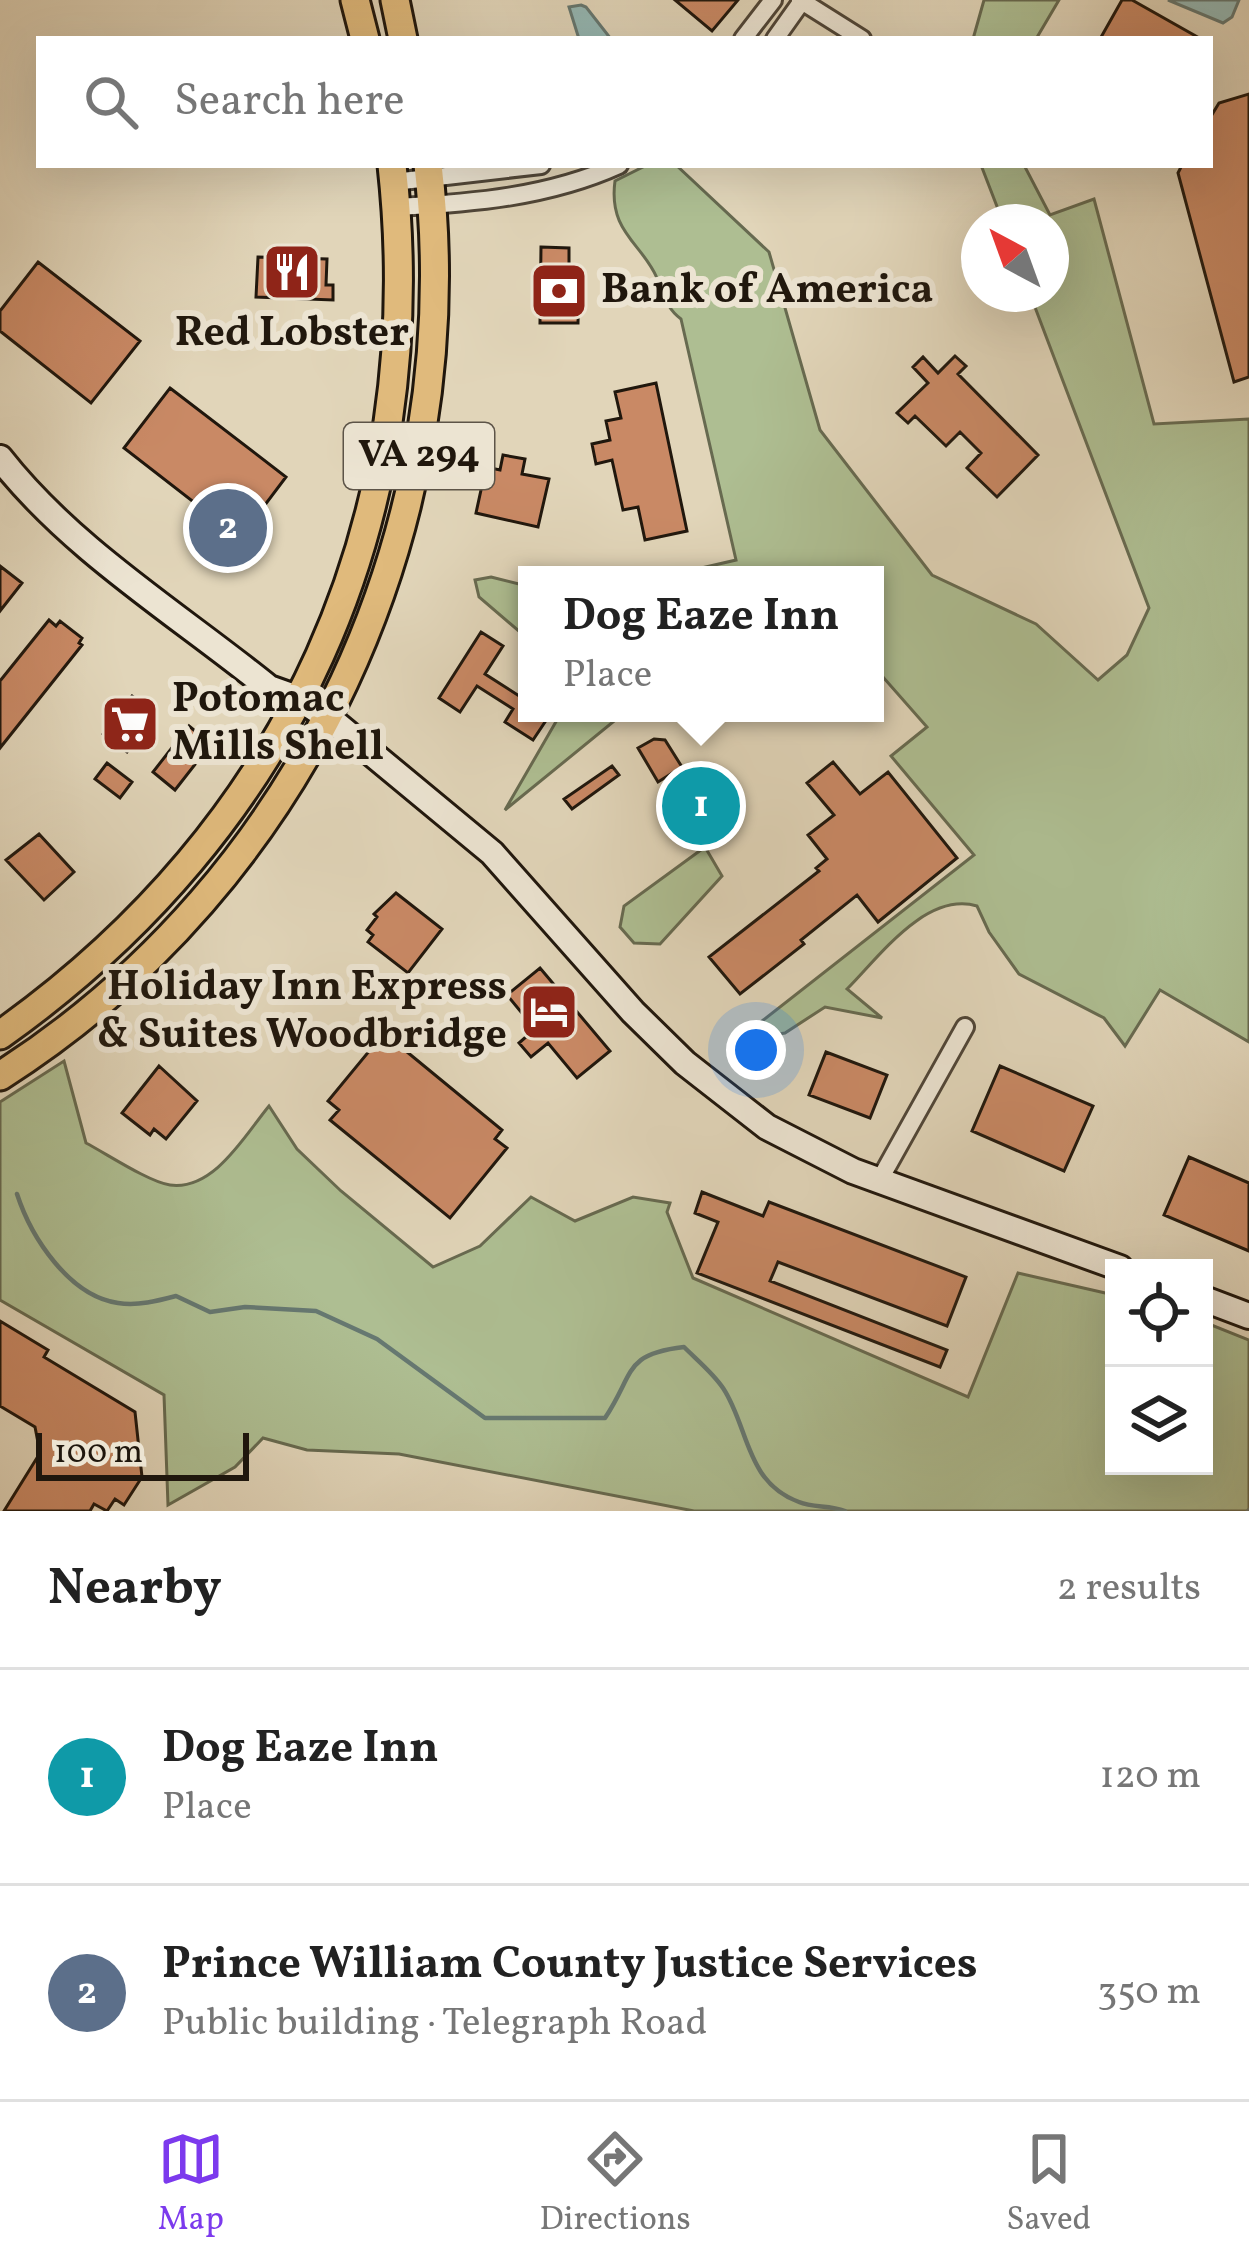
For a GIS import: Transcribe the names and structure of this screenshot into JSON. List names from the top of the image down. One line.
{"streets":{"highway":["VA 294"]},"places":{"restaurant":["Red Lobster"],"bank":["Bank of America"],"supermarket":["Potomac Mills Shell"],"hotel":["Holiday Inn Express & Suites Woodbridge"]},"scale_bar":"100 m","north":"top left","page":{"search":"Search here","pins":["2","1"],"popup":["Dog Eaze Inn","Place"],"scale":"100 m","heading":["Nearby","2 results"],"list":[{"mark":"1","name":"Dog Eaze Inn","note":"Place","value":"120 m"},{"mark":"2","name":"Prince William County Justice Services","note":"Public building · Telegraph Road","value":"350 m"}],"nav":["Map","Directions","Saved"]}}
